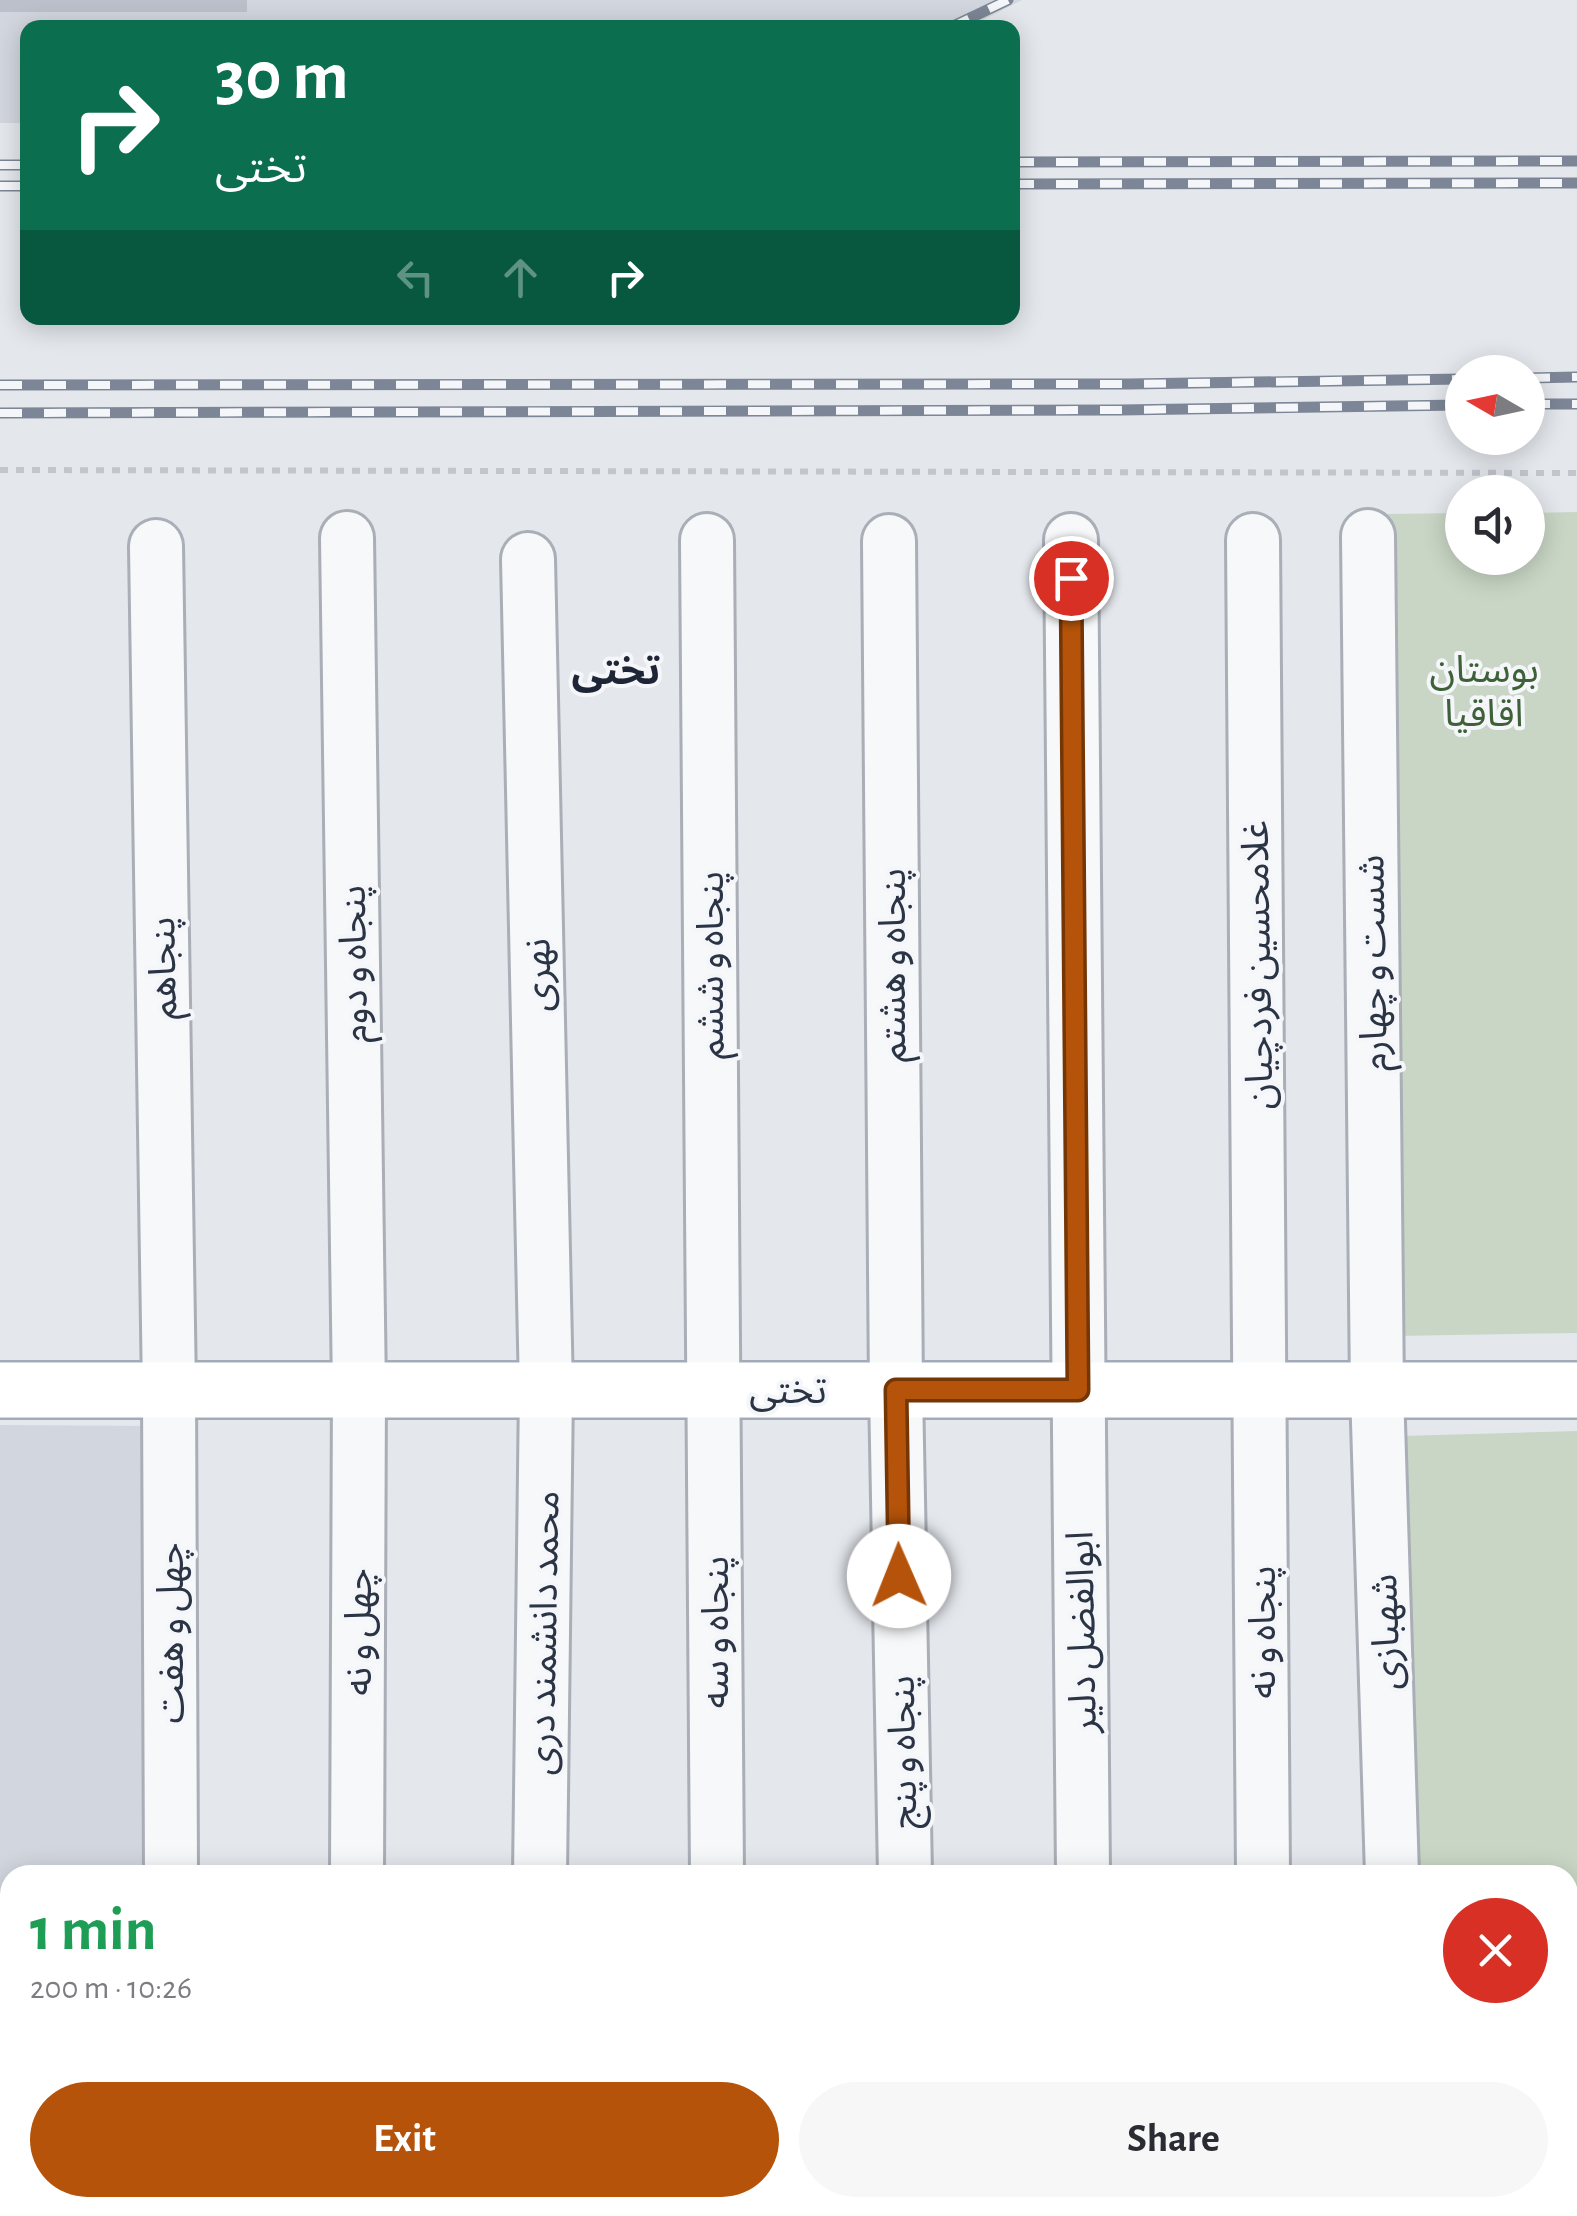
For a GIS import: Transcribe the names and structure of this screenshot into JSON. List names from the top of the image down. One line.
{"streets":{"main road":["تختی"],"street":["شست و چهارم","پنجاه و دوم","پنجاه و ششم","پنجاه و هشتم","غلامحسین فردچیان","پنجاهم","نهری","چهل و نه","پنجاه و سه","ابوالفضل دلیر","پنجاه و نه","شهبازی","چهل و هفت","محمد دانشمند دری","پنجاه و پنج"]},"crossings":[["شست و چهارم","تختی"],["شست و چهارم","شهبازی"],["پنجاه و دوم","تختی"],["پنجاه و دوم","چهل و نه"],["پنجاه و ششم","تختی"],["پنجاه و ششم","پنجاه و سه"],["پنجاه و هشتم","تختی"],["پنجاه و هشتم","پنجاه و پنج"],["غلامحسین فردچیان","تختی"],["غلامحسین فردچیان","پنجاه و نه"],["پنجاهم","تختی"],["پنجاهم","چهل و هفت"],["نهری","تختی"],["نهری","محمد دانشمند دری"],["تختی","چهل و نه"],["تختی","پنجاه و سه"],["تختی","ابوالفضل دلیر"],["تختی","پنجاه و نه"],["تختی","شهبازی"],["تختی","چهل و هفت"],["تختی","محمد دانشمند دری"],["تختی","پنجاه و پنج"]],"districts":["تختی"],"parks":["بوستان اقاقیا"],"north":"left","page":{"turn":["30 m","تختی"],"heading":["1 min","200 m · 10:26"],"buttons":["Exit","Share"]}}
